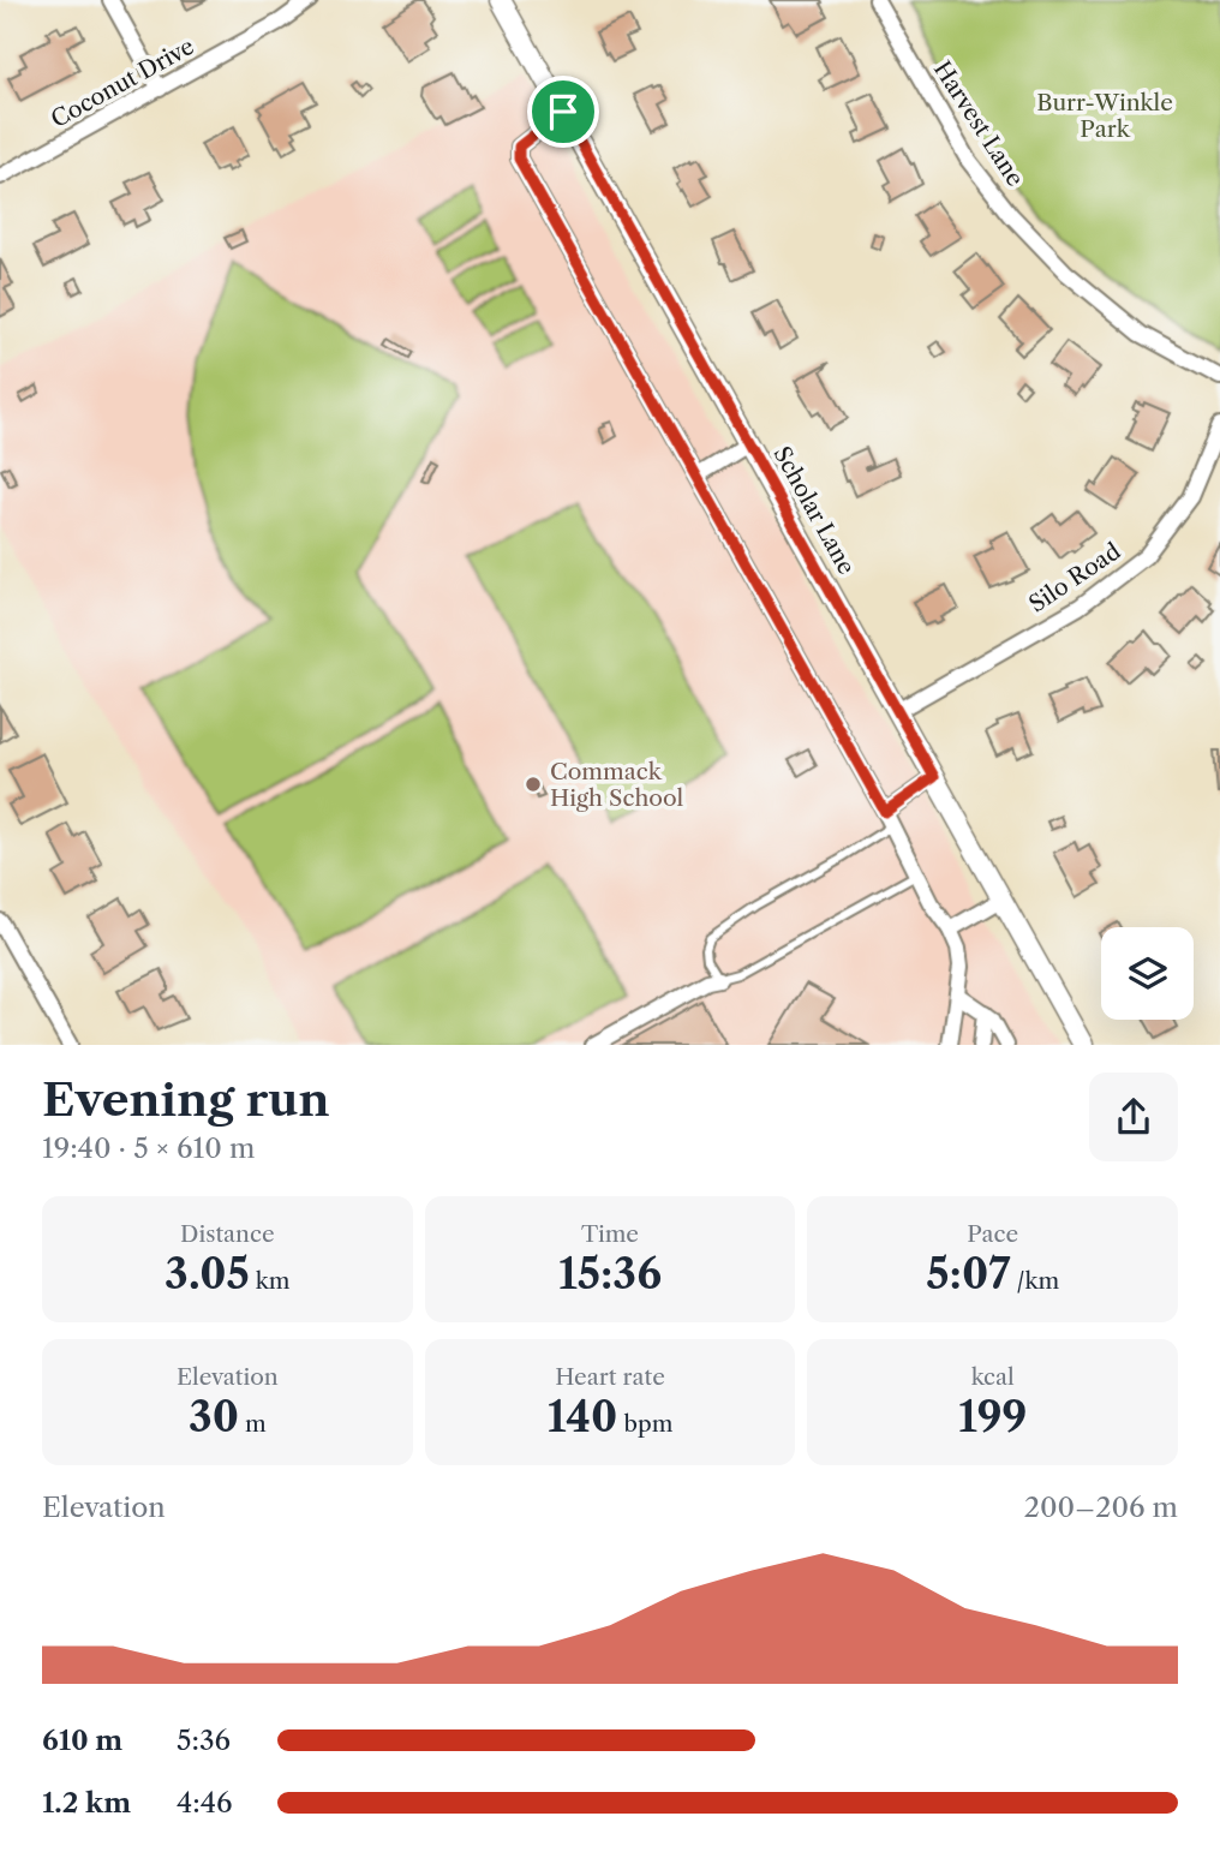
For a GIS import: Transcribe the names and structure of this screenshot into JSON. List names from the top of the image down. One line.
{"streets":{"street":["Coconut Drive","Harvest Lane","Scholar Lane","Silo Road"]},"crossings":[["Scholar Lane","Silo Road"]],"parks":["Burr-Winkle Park"],"places":["Commack High School"],"page":{"heading":["Evening run","19:40 · 5 × 610 m"],"stats":[["Distance","3.05 km"],["Time","15:36"],["Pace","5:07 /km"],["Elevation","30 m"],["Heart rate","140 bpm"],["kcal","199"]],"chart":["Elevation","200–206 m"],"list":[{"name":"610 m","note":"5:36"},{"name":"1.2 km","note":"4:46"}]}}
